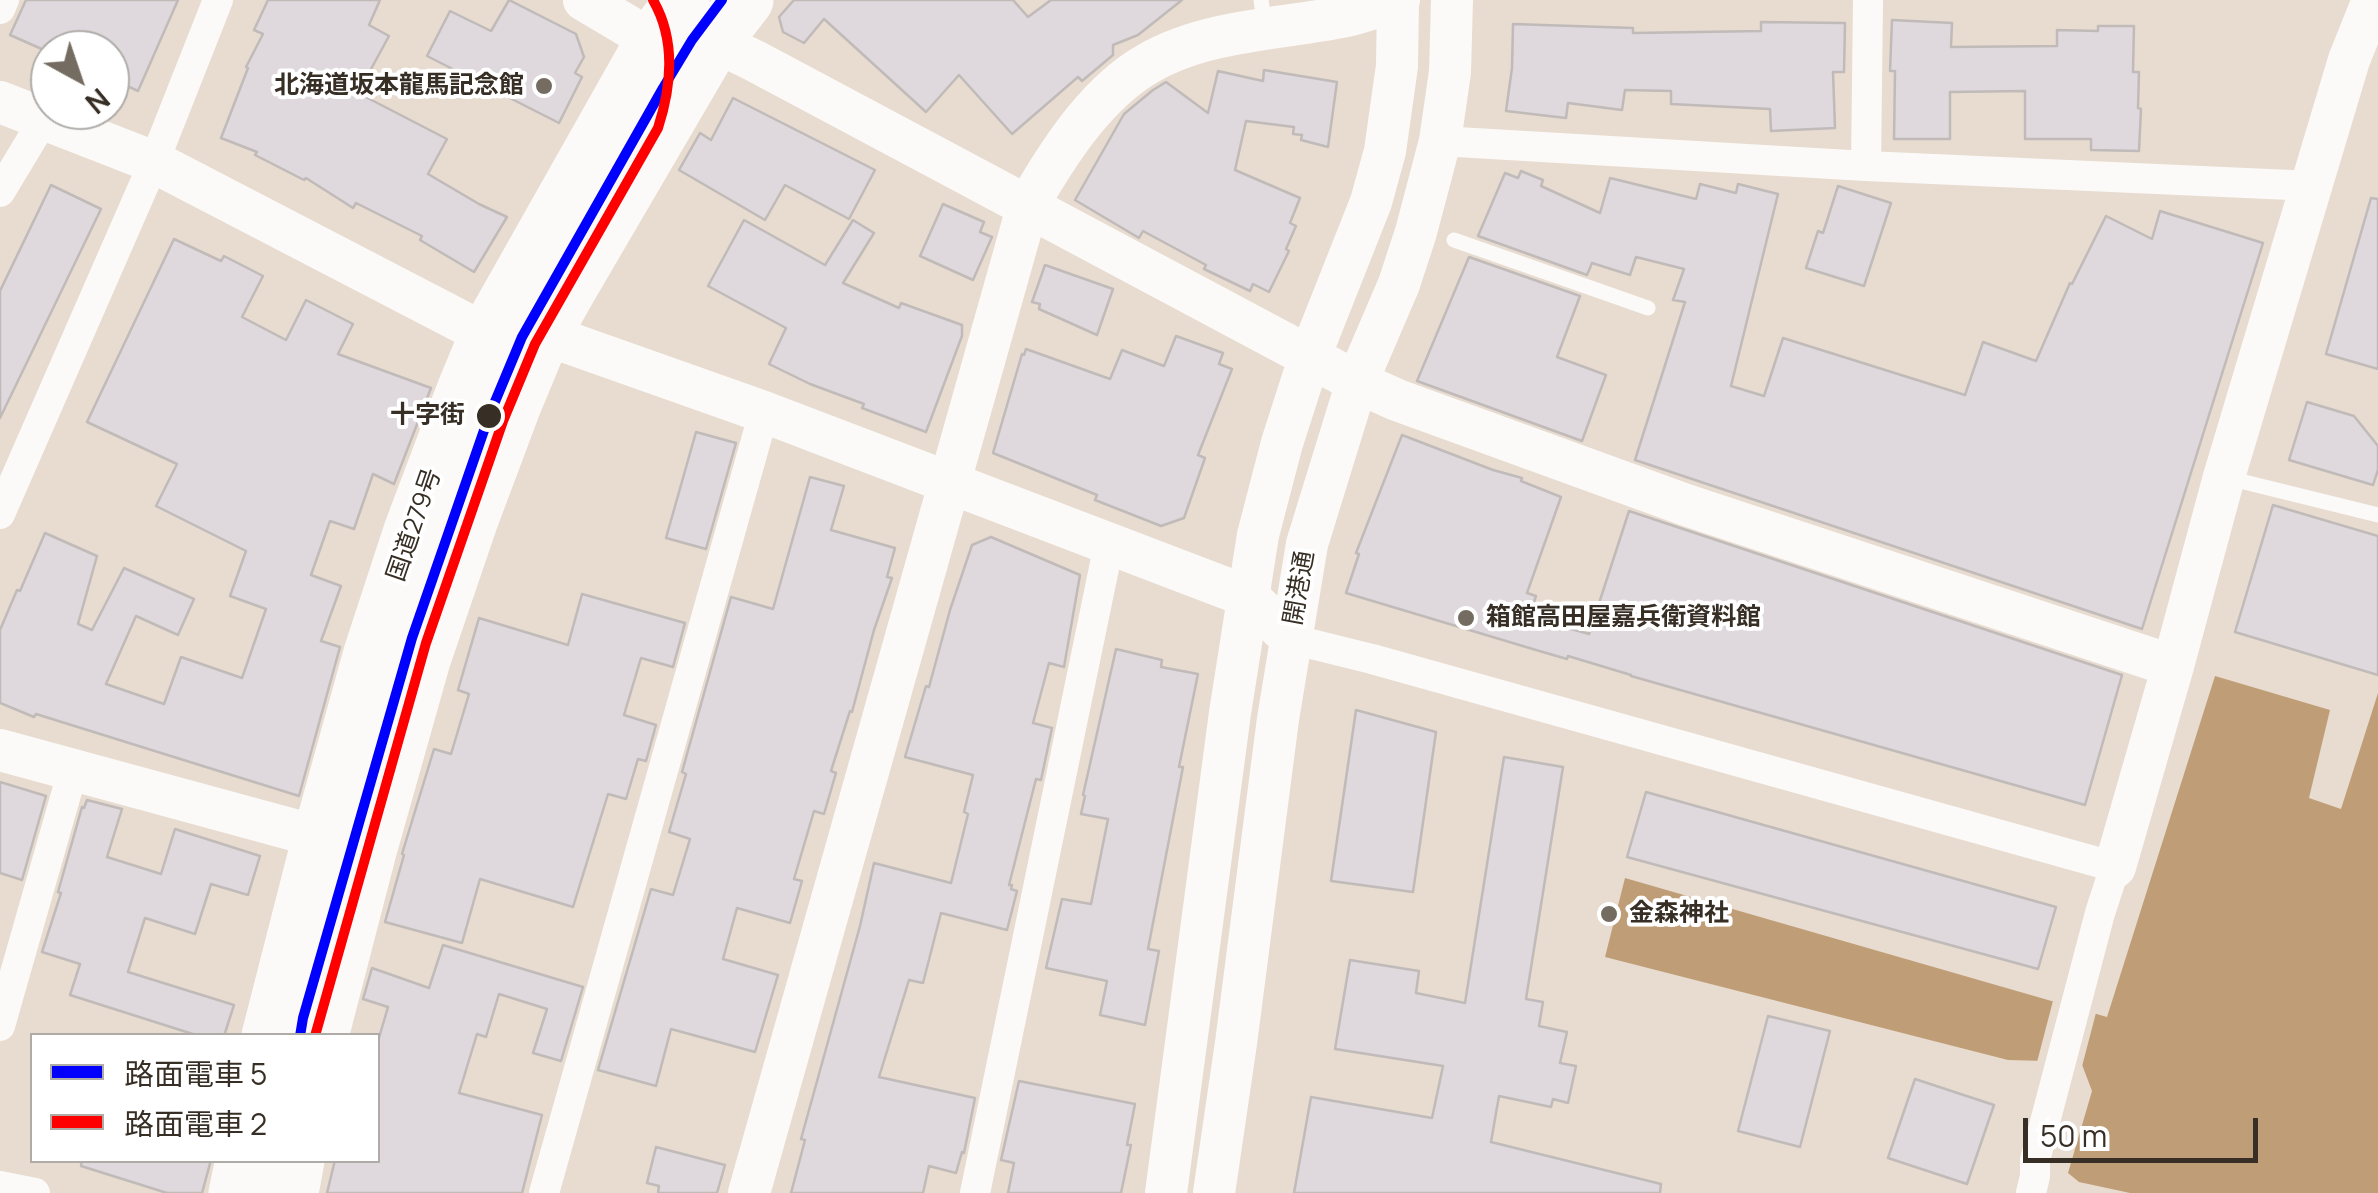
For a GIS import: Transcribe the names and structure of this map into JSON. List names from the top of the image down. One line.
{"streets":{"highway":["国道279号"],"street":["開港通"]},"places":["北海道坂本龍馬記念館","十字街","箱館高田屋嘉兵衛資料館","金森神社"],"lines":["tram line 5","tram line 2"],"legend":["路面電車 5","路面電車 2"],"scale_bar":"50 m","north":"bottom right"}
